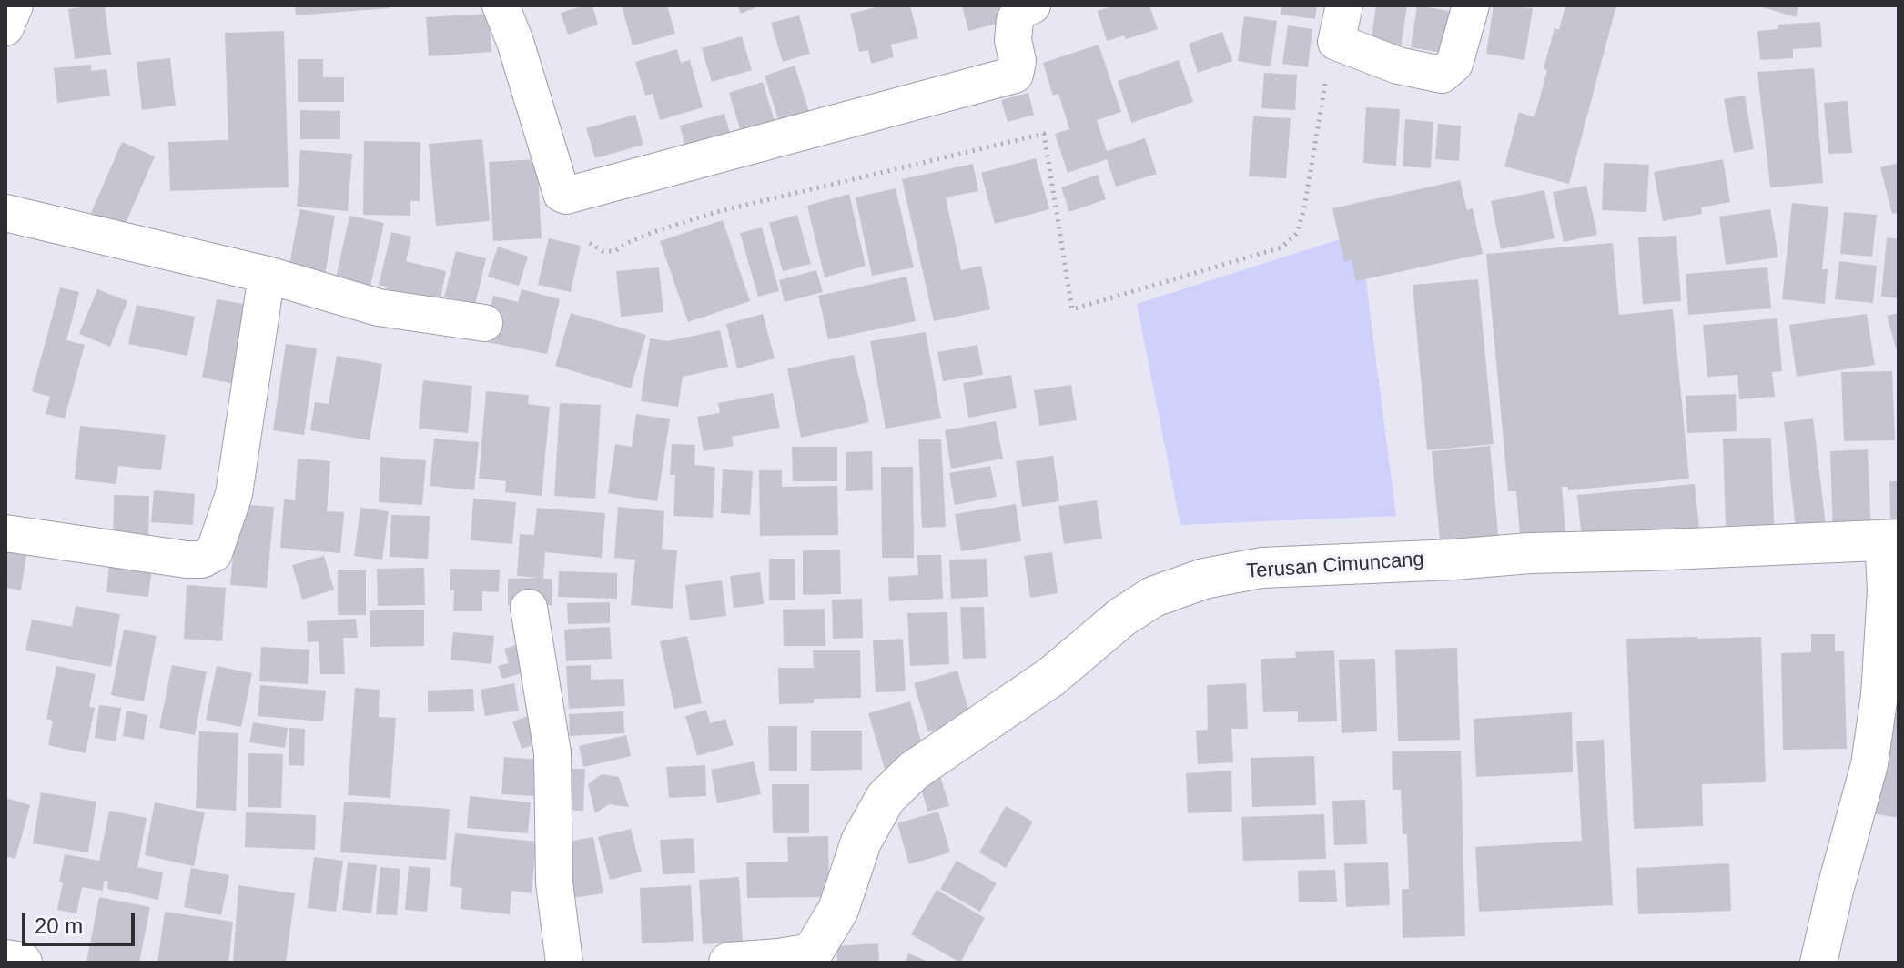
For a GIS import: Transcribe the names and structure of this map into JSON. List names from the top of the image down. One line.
{"streets":{"street":["Terusan Cimuncang"]},"scale_bar":"20 m"}
